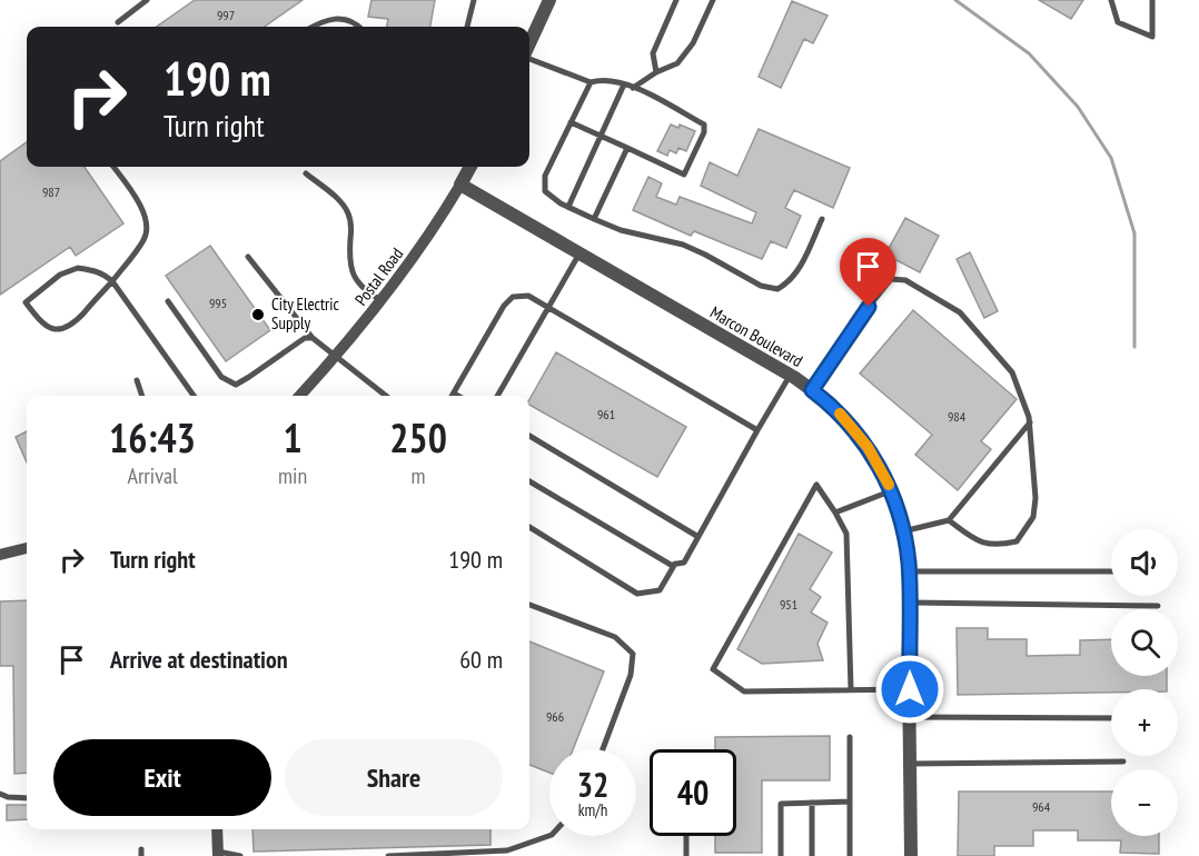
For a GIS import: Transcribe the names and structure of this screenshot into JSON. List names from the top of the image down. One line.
{"streets":{"street":["Postal Road","Marcon Boulevard"]},"crossings":[["Postal Road","Marcon Boulevard"]],"places":["City Electric Supply"],"house_numbers":["997","987","995","961","984","951","966","964"],"page":{"turn":["190 m","Turn right"],"eta":["16:43","Arrival","1","min","250","m"],"list":[{"name":"Turn right","value":"190 m"},{"name":"Arrive at destination","value":"60 m"}],"map_buttons":["+","−"],"buttons":["Exit","Share"],"speed":"32 km/h","limit":"40"}}
